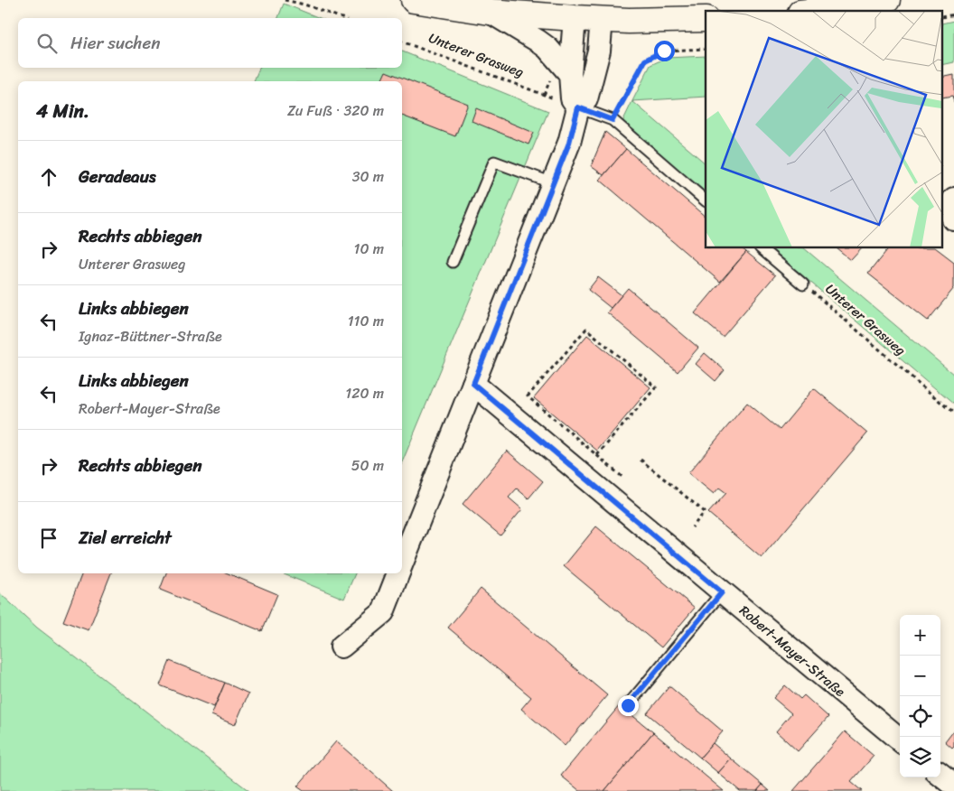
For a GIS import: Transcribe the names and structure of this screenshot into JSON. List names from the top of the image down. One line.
{"streets":{"street":["Robert-Mayer-Straße"],"path":["Unterer Grasweg"]},"page":{"search":"Hier suchen","heading":["4 Min.","Zu Fuß · 320 m"],"list":[["Geradeaus","30 m"],["Rechts abbiegen","Unterer Grasweg","10 m"],["Links abbiegen","Ignaz-Büttner-Straße","110 m"],["Links abbiegen","Robert-Mayer-Straße","120 m"],["Rechts abbiegen","50 m"],"Ziel erreicht"],"map_buttons":["+","−"]}}
